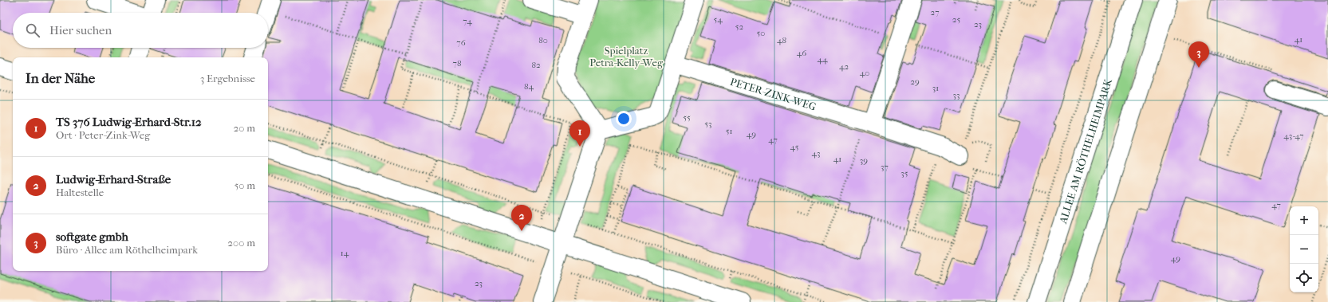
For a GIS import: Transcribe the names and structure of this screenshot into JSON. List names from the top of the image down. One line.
{"streets":{"street":["PETER-ZINK-WEG","ALLEE AM RÖTHELHEIMPARK"]},"parks":["Spielplatz Petra-Kelly-Weg"],"house_numbers":["27","54","25","74","23","52","50","41","80","48","76","46","44","78","82","42","40","29","84","31","33","55","53","51","49","43-47","47","45","43","41","39","37","35","47","14","49","23"],"page":{"search":"Hier suchen","pins":["3","1","2"],"heading":["In der Nähe","3 Ergebnisse"],"list":[{"mark":"1","name":"TS 376 Ludwig-Erhard-Str.12","note":"Ort · Peter-Zink-Weg","value":"20 m"},{"mark":"2","name":"Ludwig-Erhard-Straße","note":"Haltestelle","value":"50 m"},{"mark":"3","name":"softgate gmbh","note":"Büro · Allee am Röthelheimpark","value":"200 m"}],"map_buttons":["+","−"]}}
